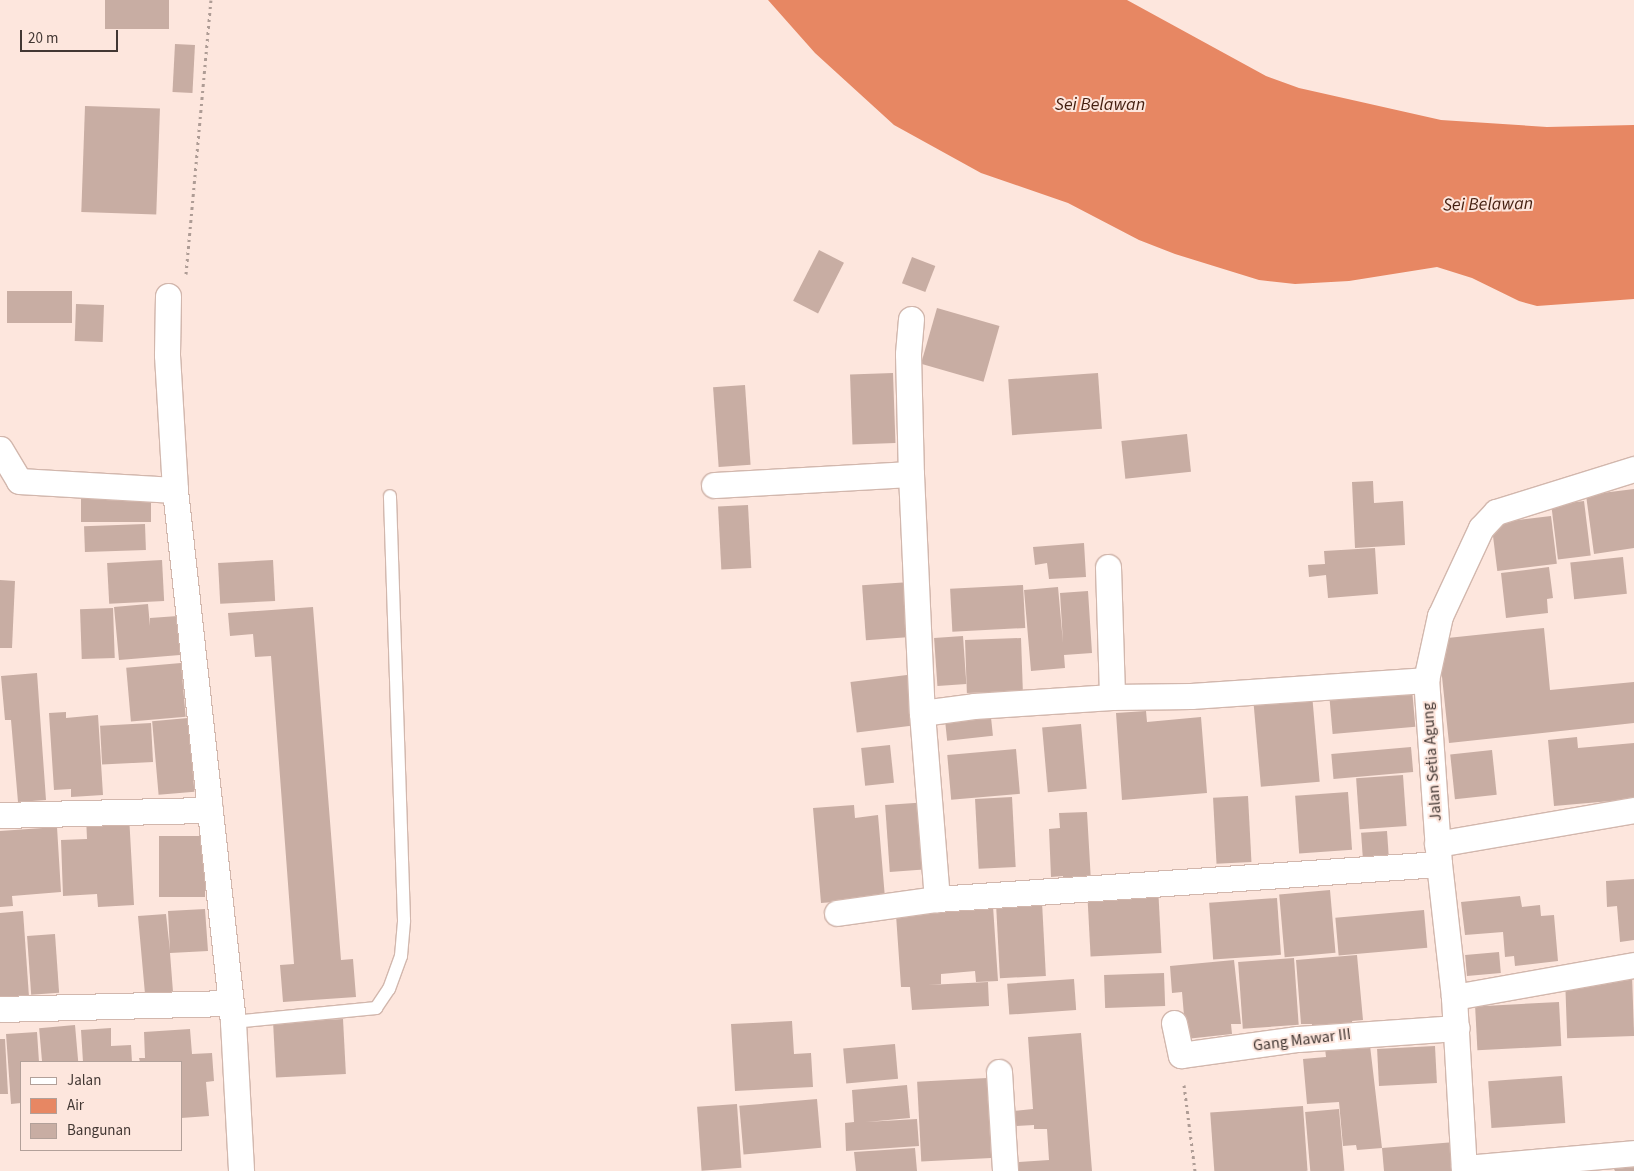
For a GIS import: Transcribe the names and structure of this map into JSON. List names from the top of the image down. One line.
{"streets":{"street":["Jalan Setia Agung","Gang Mawar III"]},"crossings":[["Jalan Setia Agung","Gang Mawar III"]],"water":["Sei Belawan"],"legend":["Jalan","Air","Bangunan"],"scale_bar":"20 m"}
